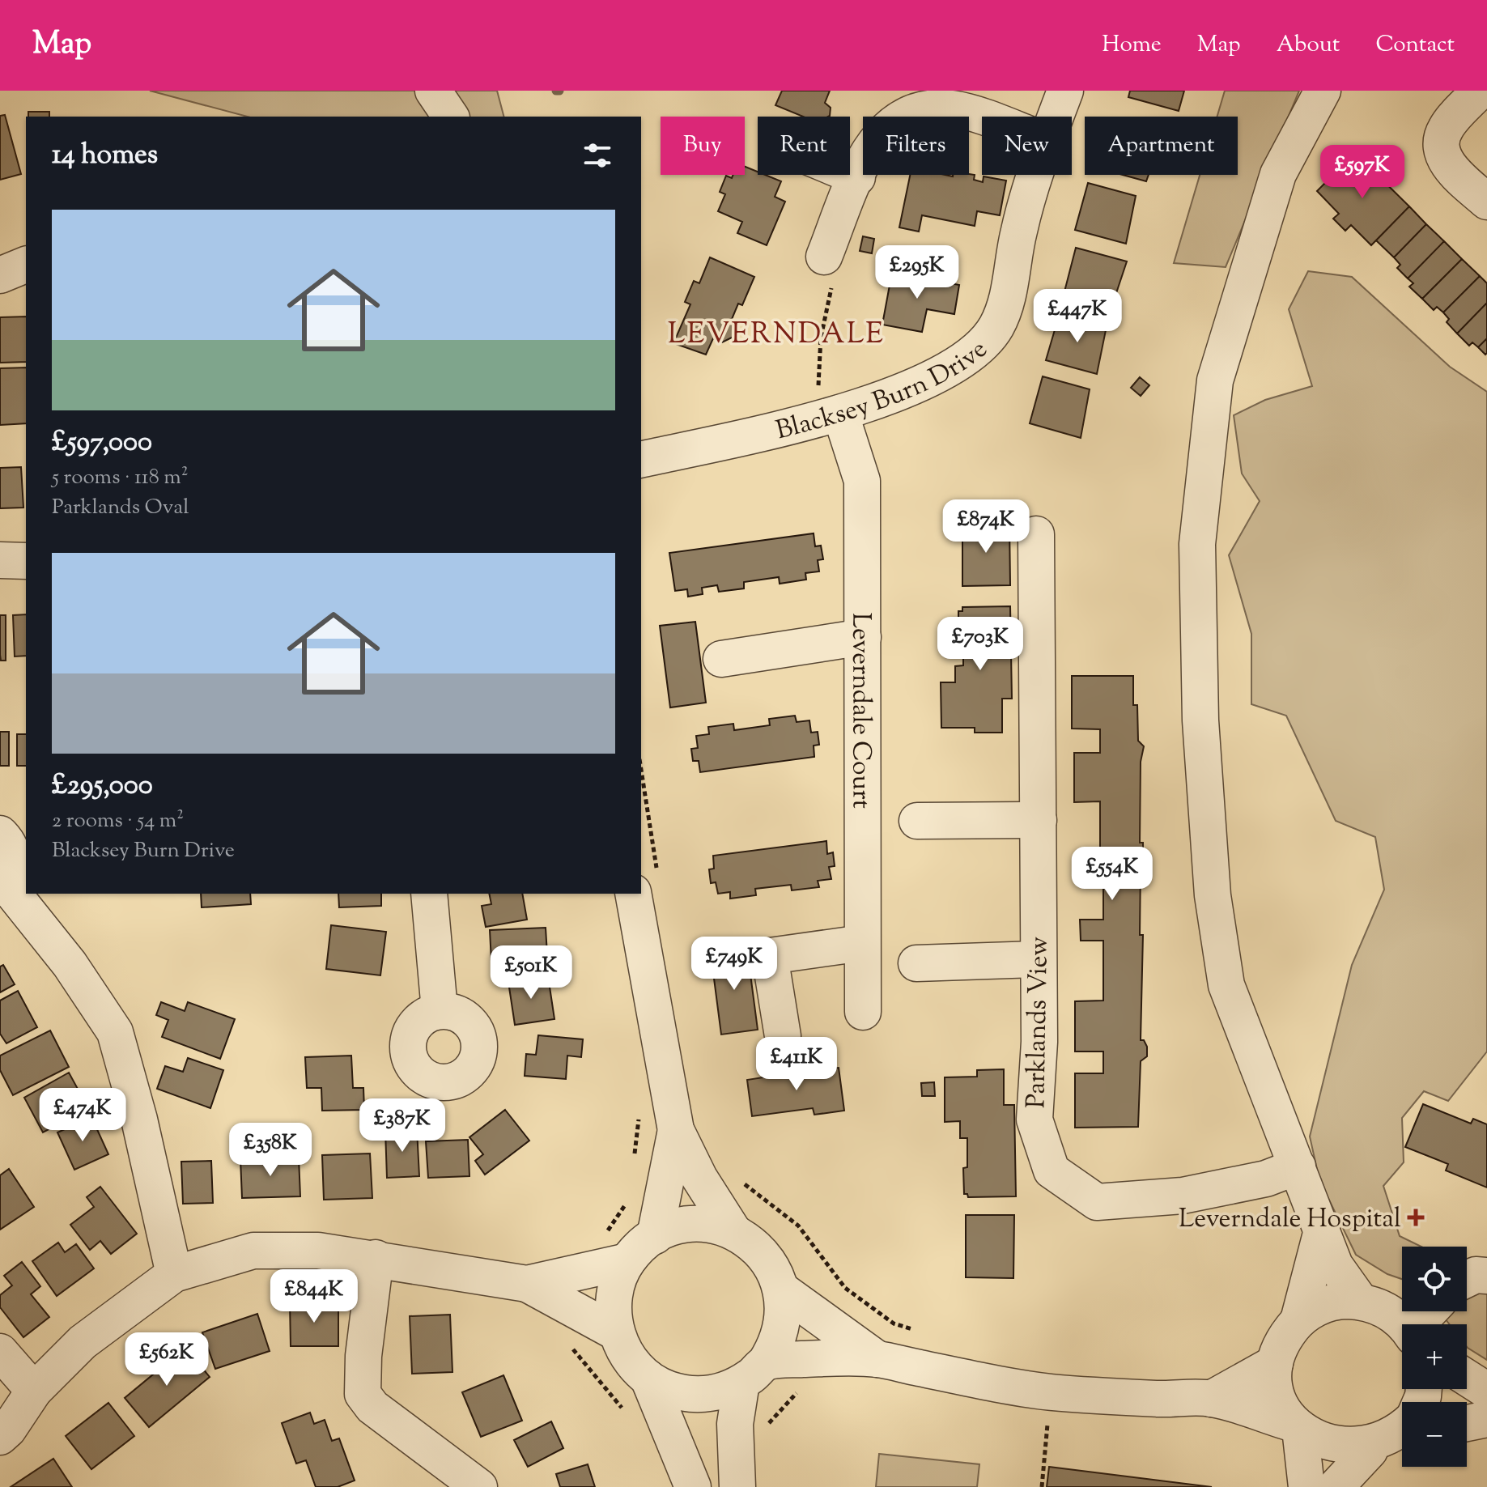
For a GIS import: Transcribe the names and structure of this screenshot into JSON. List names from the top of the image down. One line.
{"streets":{"street":["Blacksey Burn Drive","Leverndale Court","Parklands View"]},"crossings":[["Blacksey Burn Drive","Leverndale Court"]],"districts":["LEVERNDALE"],"places":{"health":["Leverndale Hospital"]},"page":{"header":"Map","nav":["Home","Map","About","Contact"],"chip":["Buy","Rent","Filters","New","Apartment"],"heading":"14 homes","price":["£597K","£295K","£447K","£874K","£703K","£554K","£749K","£501K","£411K","£474K","£387K","£358K","£844K","£562K"],"list":[{"name":"£597,000","note":"5 rooms · 118 m² · Parklands Oval"},{"name":"£295,000","note":"2 rooms · 54 m² · Blacksey Burn Drive"}],"map_buttons":["+","−"]}}
